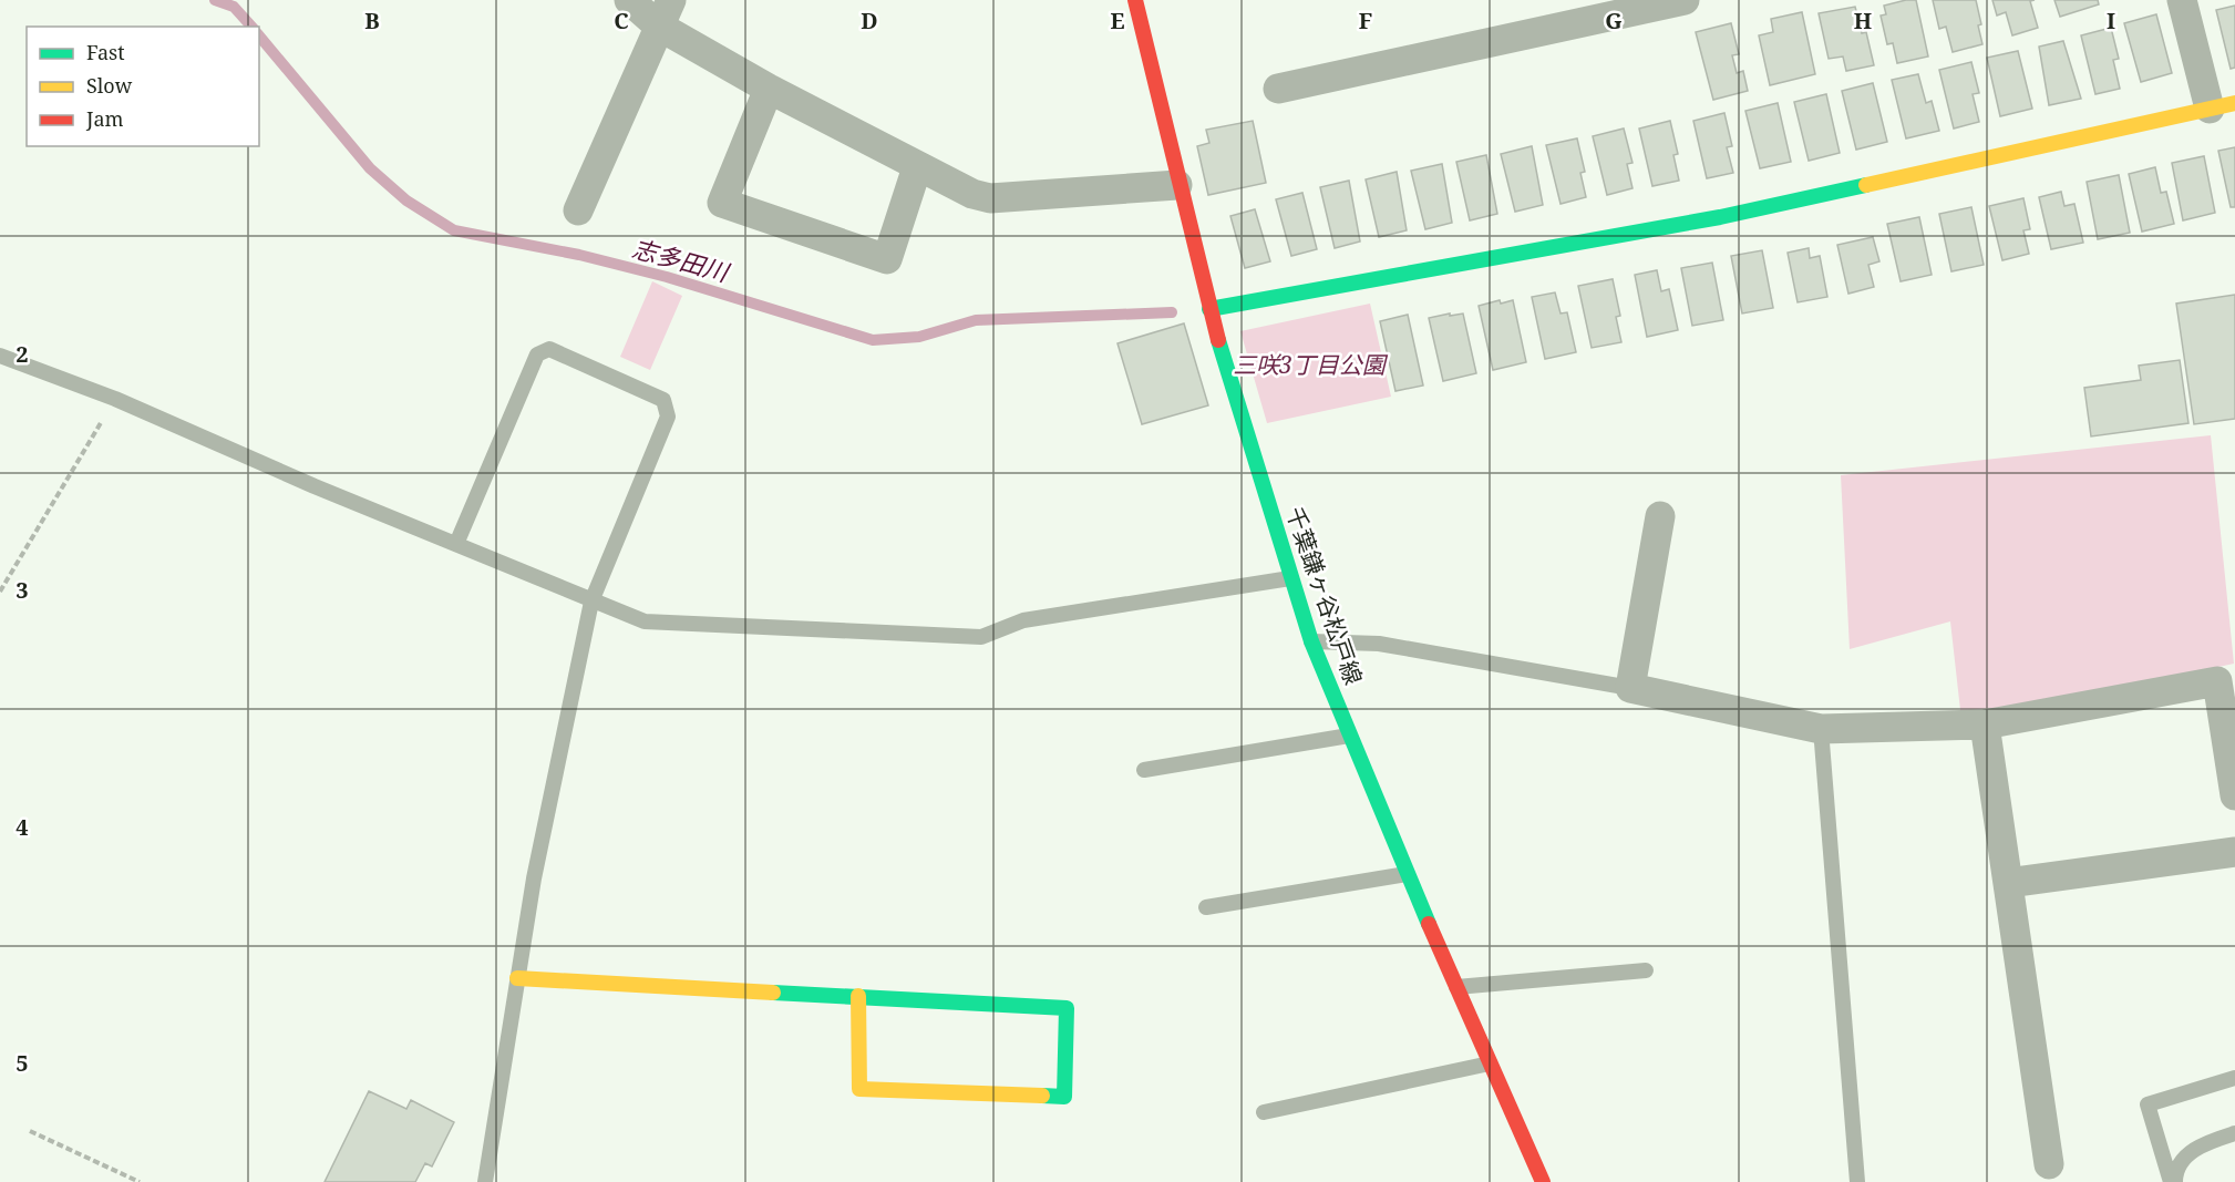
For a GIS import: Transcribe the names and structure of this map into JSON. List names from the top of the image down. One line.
{"streets":{"street":["千葉鎌ヶ谷松戸線"]},"water":["志多田川"],"parks":["三咲3丁目公園"],"legend":["Fast","Slow","Jam"],"grid":{"columns":["B","C","D","E","F","G","H","I"],"rows":["2","3","4","5"]}}
